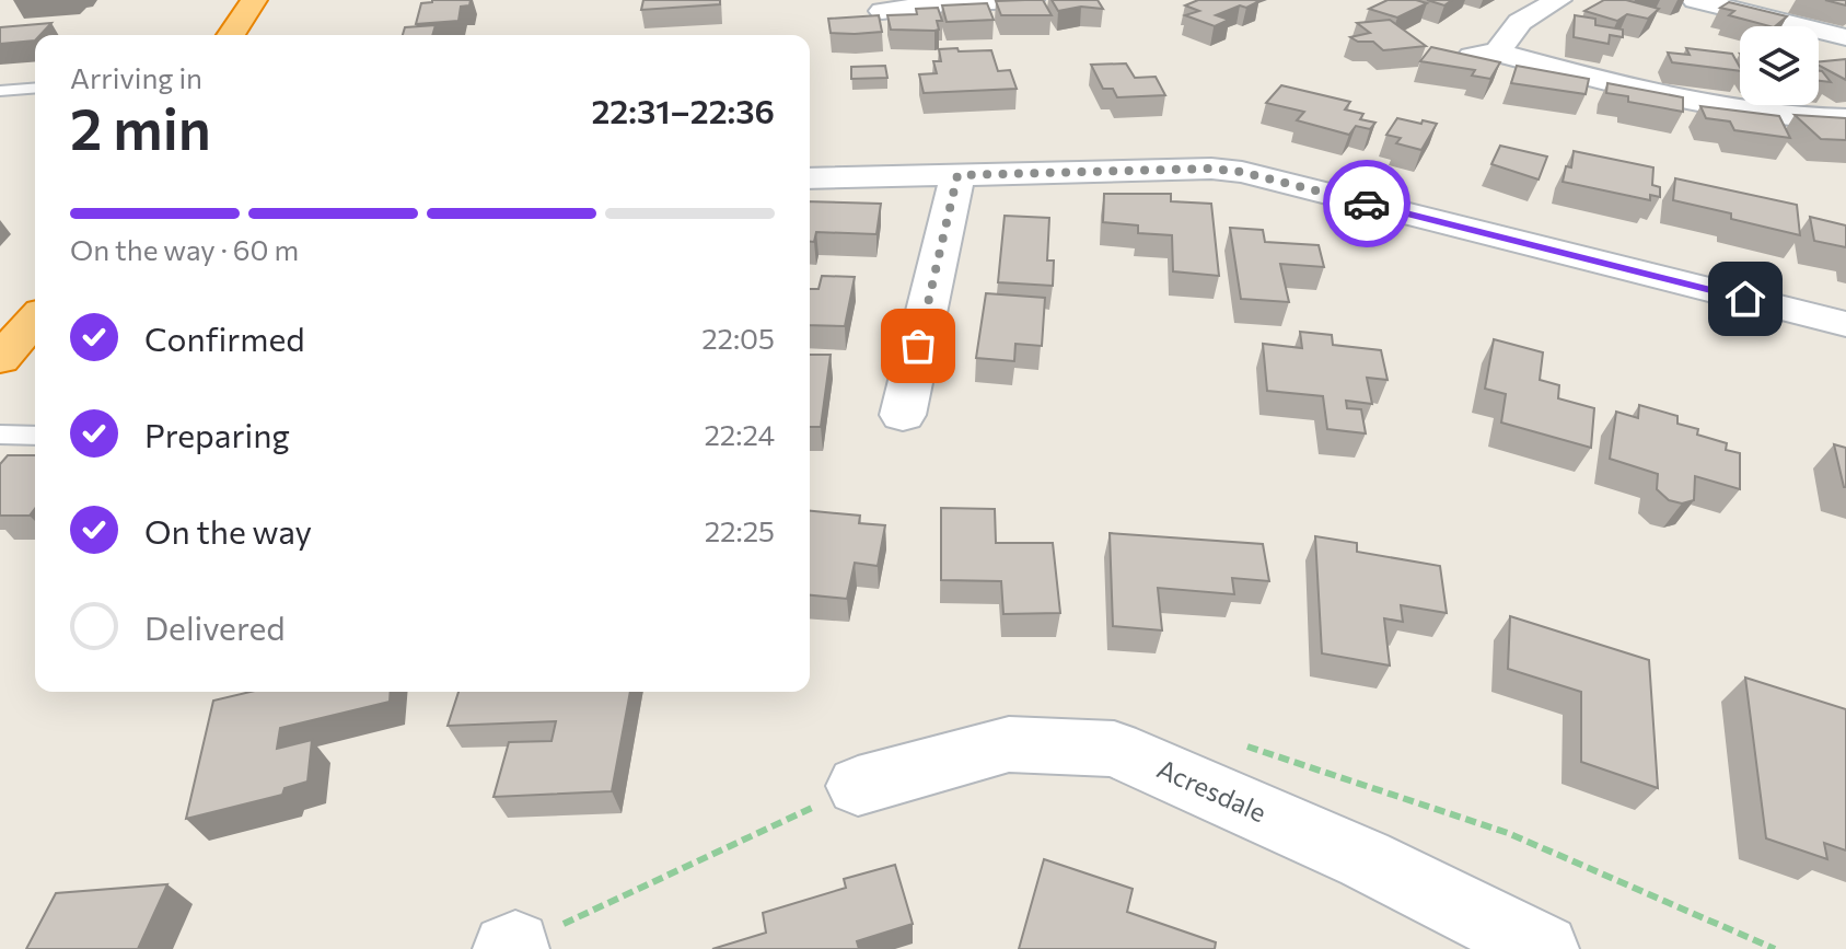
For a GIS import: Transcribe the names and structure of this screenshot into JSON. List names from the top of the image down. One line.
{"streets":{"street":["Acresdale"]},"page":{"heading":["2 min","Arriving in","22:31–22:36"],"bar":"On the way · 60 m","list":[["Confirmed","22:05"],["Preparing","22:24"],["On the way","22:25"],"Delivered"]}}
